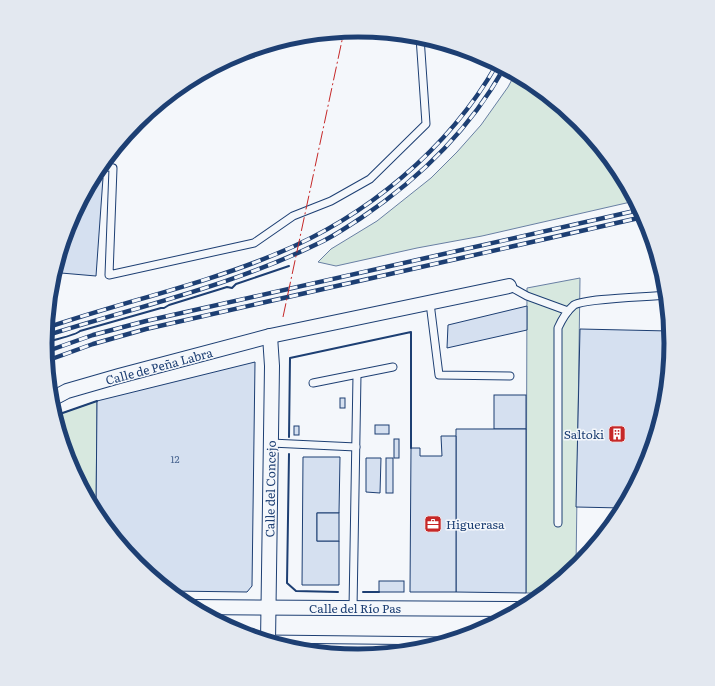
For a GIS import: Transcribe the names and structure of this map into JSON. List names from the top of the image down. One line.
{"streets":{"street":["Calle de Peña Labra","Calle del Concejo","Calle del Río Pas"]},"crossings":[["Calle de Peña Labra","Calle del Concejo"],["Calle del Concejo","Calle del Río Pas"]],"places":{"building":["Saltoki"],"office":["Higuerasa"]},"house_numbers":["12"]}
